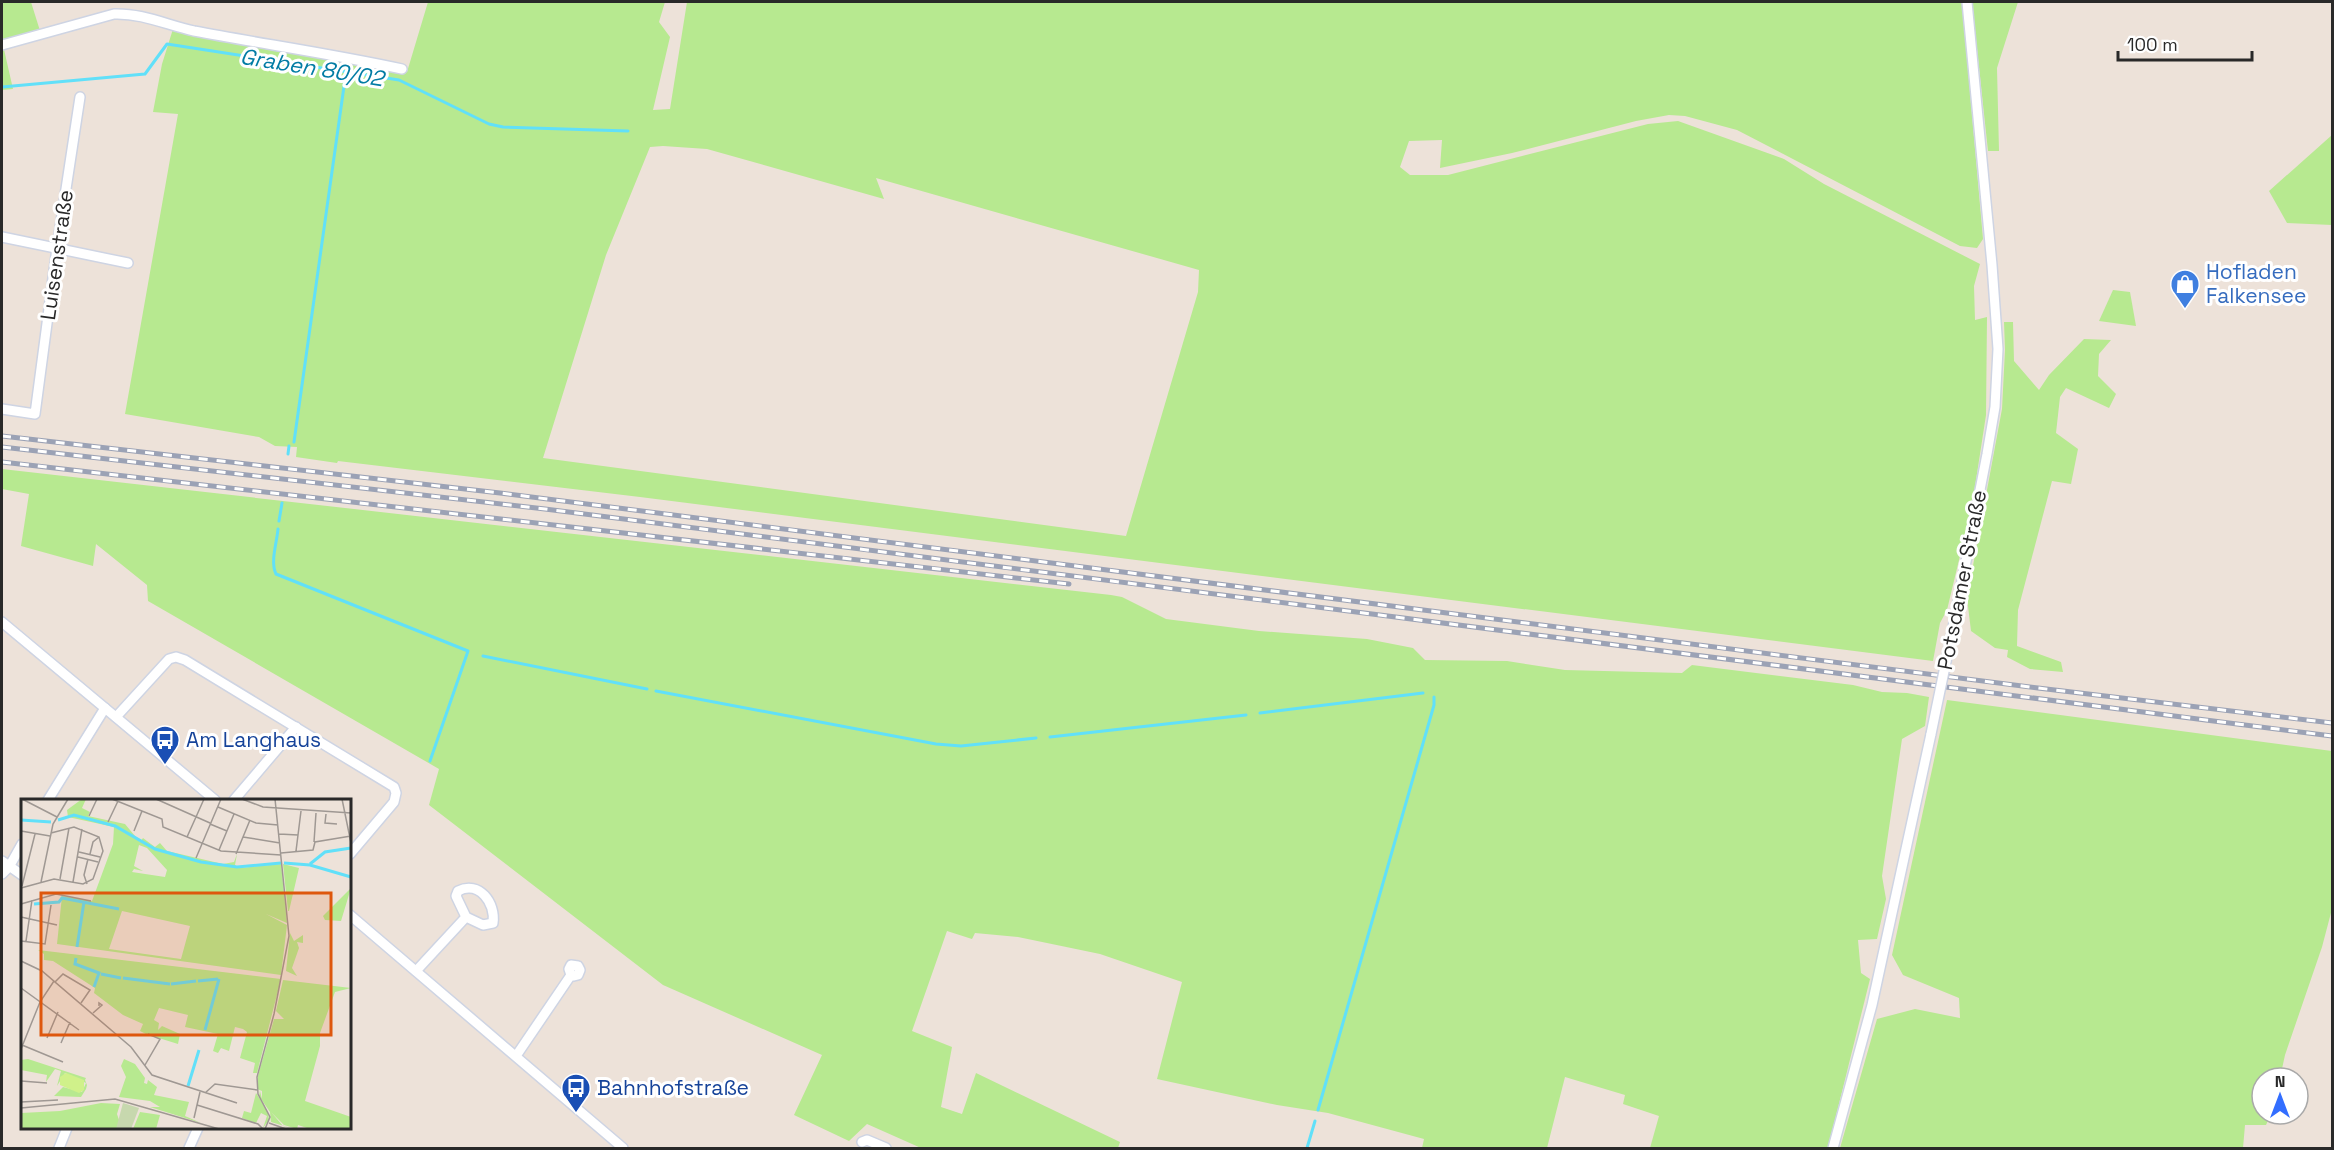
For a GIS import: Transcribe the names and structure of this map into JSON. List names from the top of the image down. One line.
{"streets":{"street":["Luisenstraße","Potsdamer Straße"]},"water":["Graben 80/02"],"places":{"shop":["Hofladen Falkensee"],"bus stop":["Am Langhaus","Bahnhofstraße"]},"scale_bar":"100 m","north":"top"}
